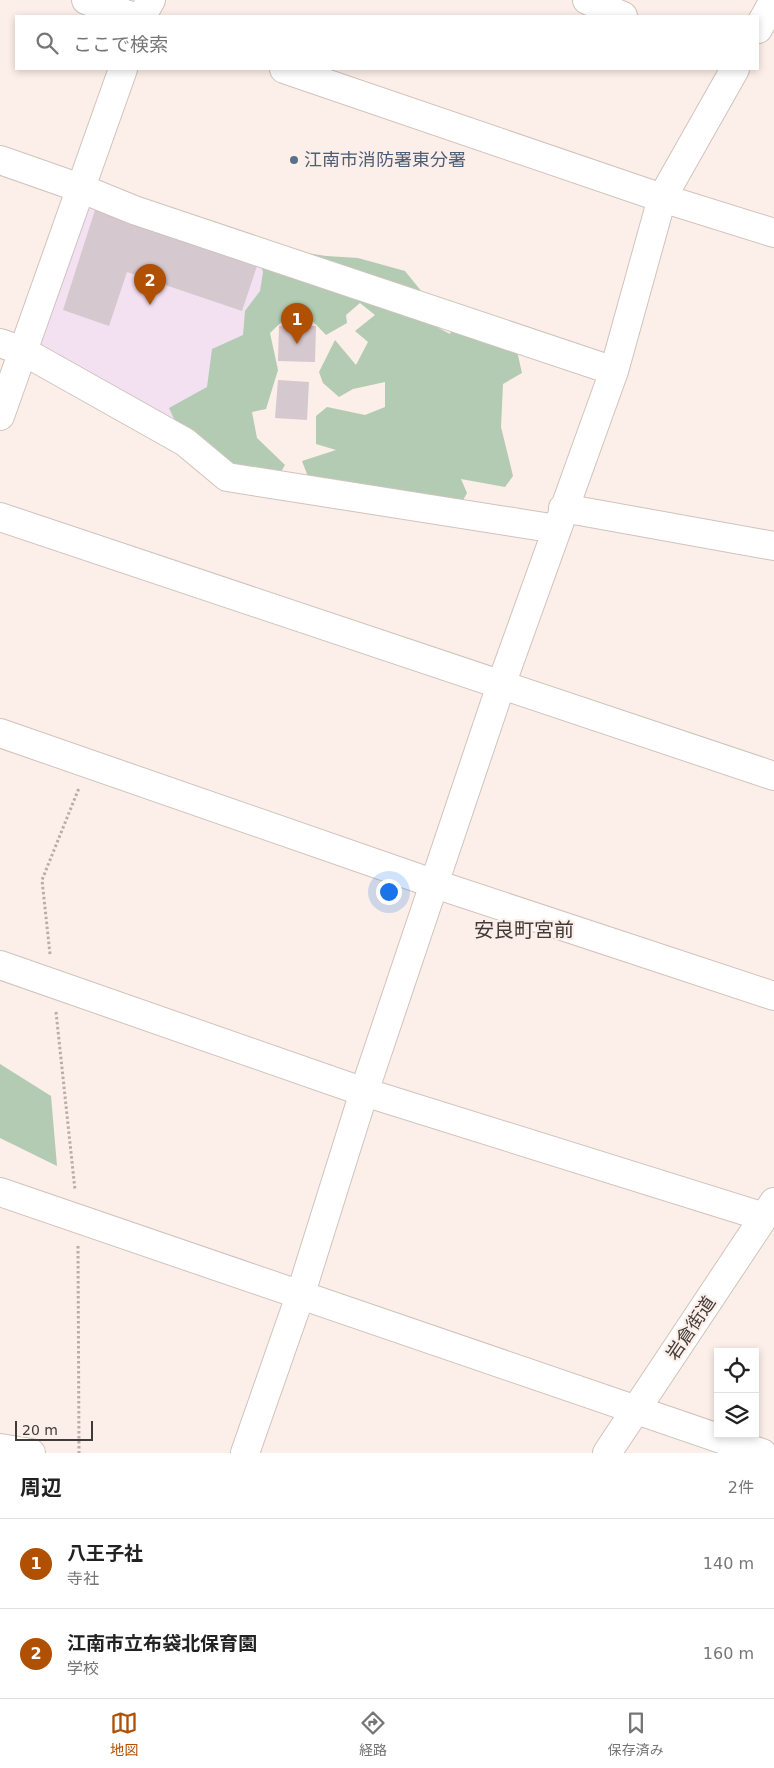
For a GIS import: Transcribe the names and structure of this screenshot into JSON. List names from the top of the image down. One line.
{"streets":{"street":["岩倉街道"]},"districts":["安良町宮前"],"places":["江南市消防署東分署"],"scale_bar":"20 m","page":{"search":"ここで検索","pins":["2","1"],"scale":"20 m","heading":["周辺","2件"],"list":[{"mark":"1","name":"八王子社","note":"寺社","value":"140 m"},{"mark":"2","name":"江南市立布袋北保育園","note":"学校","value":"160 m"}],"nav":["地図","経路","保存済み"]}}
